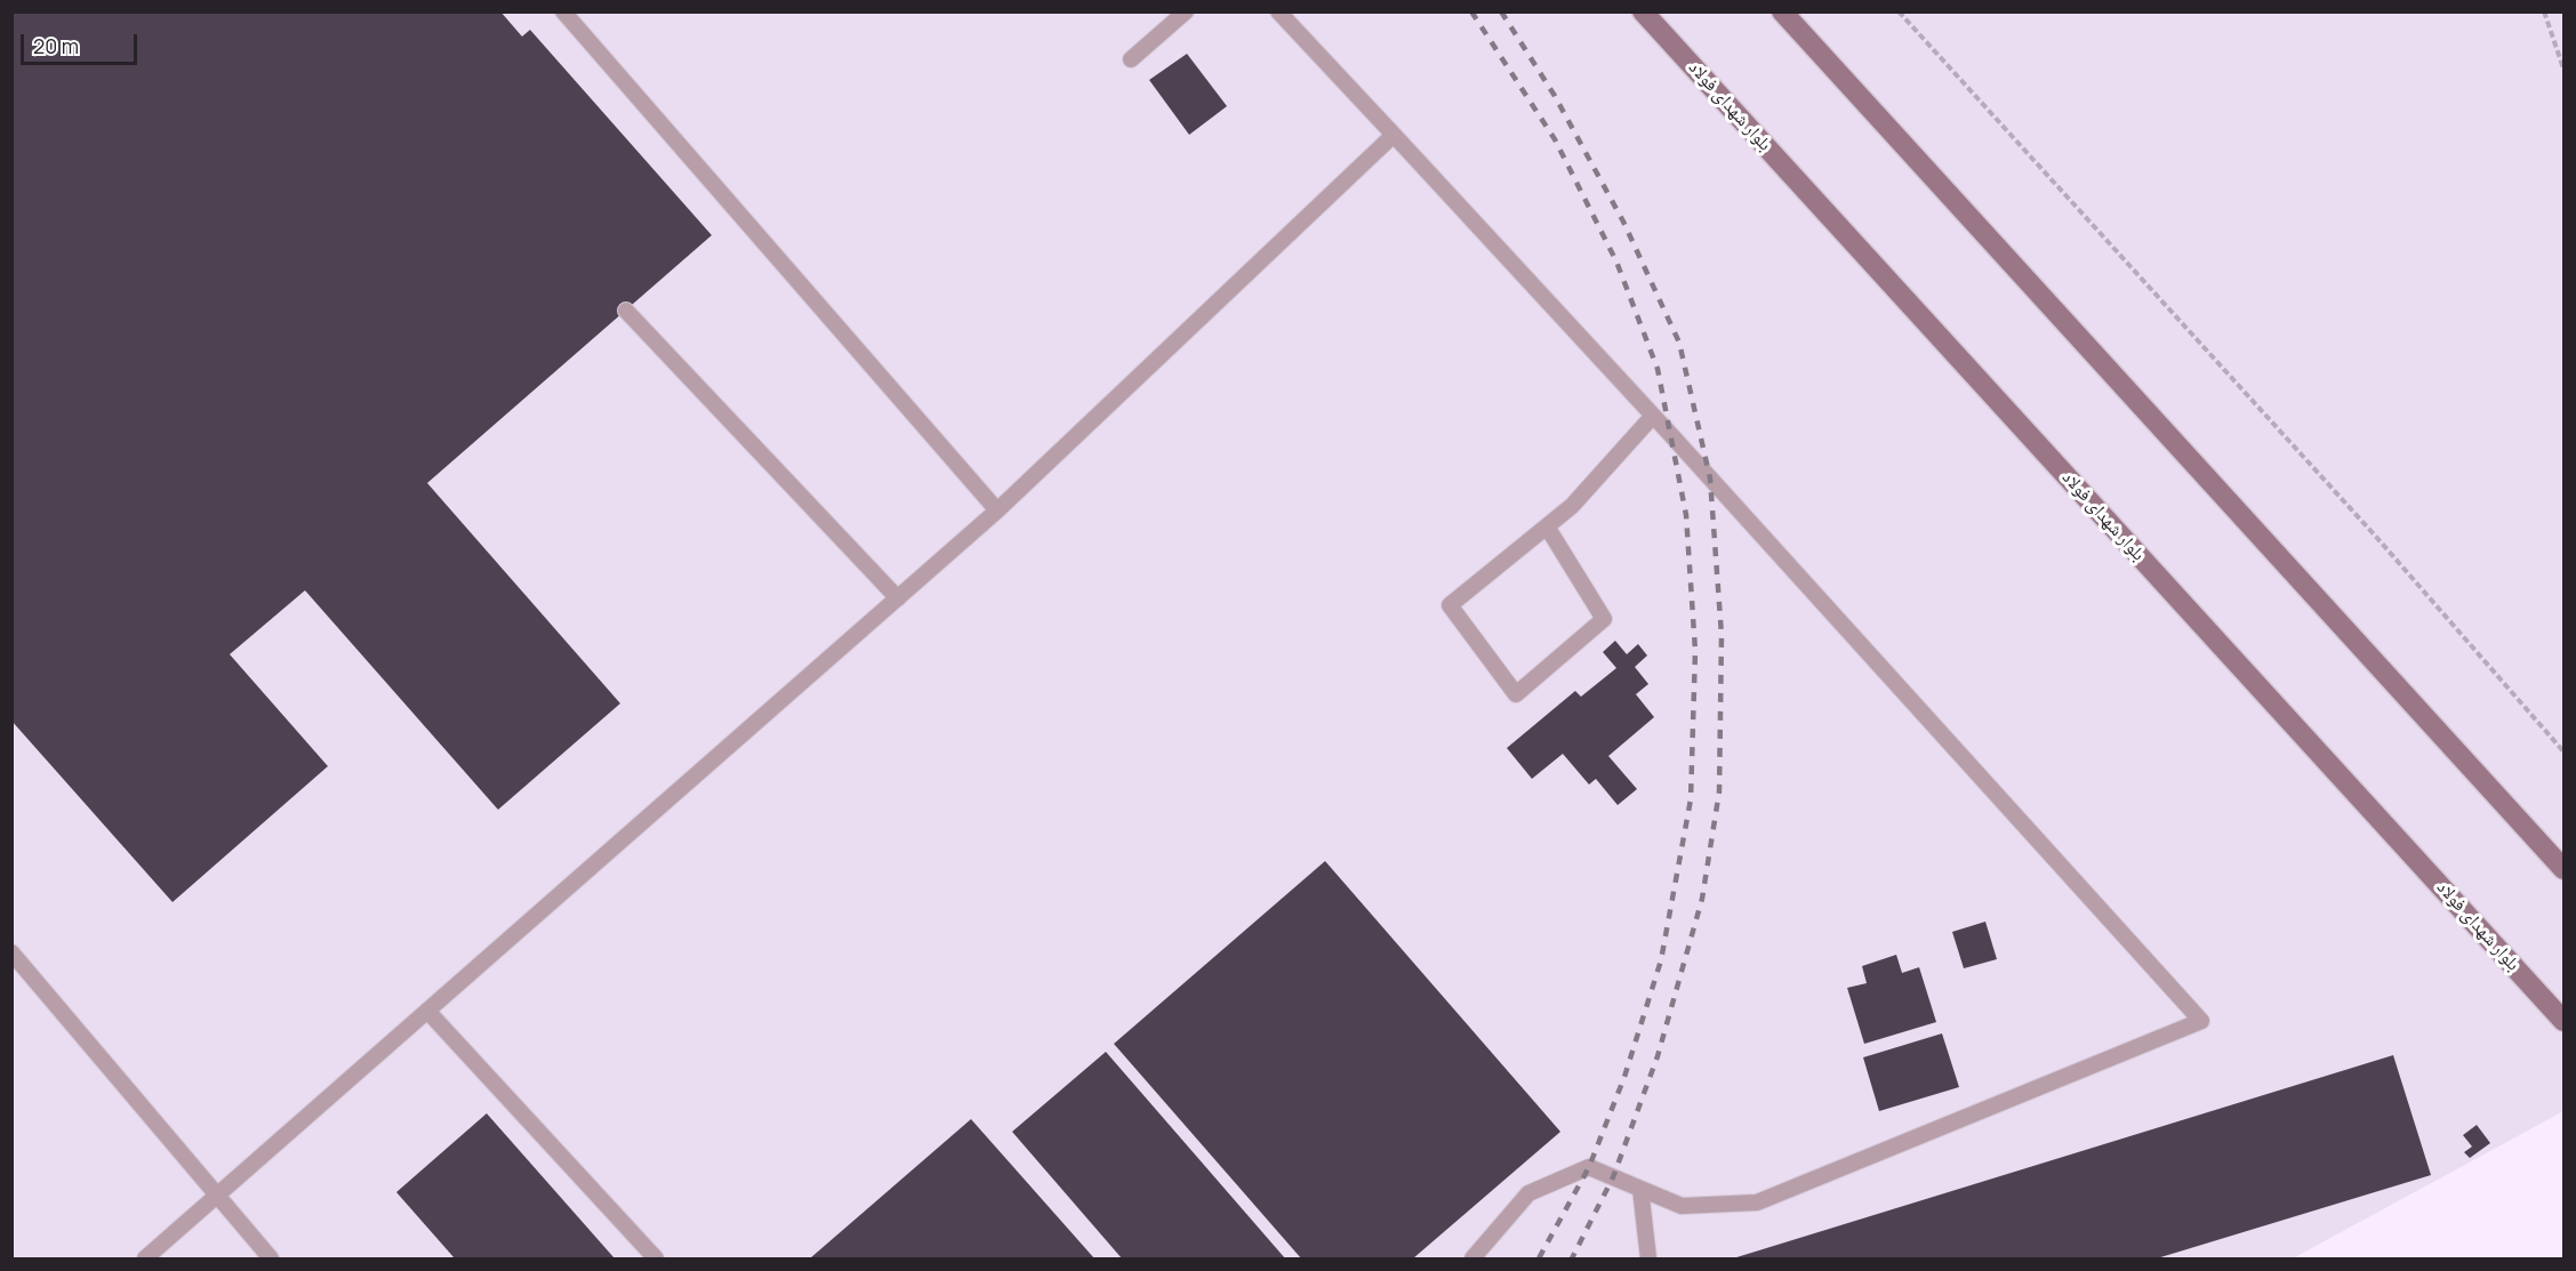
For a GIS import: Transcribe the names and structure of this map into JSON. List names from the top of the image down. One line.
{"streets":{"street":["بلوار شهدای فولاد"]},"scale_bar":"20 m"}
